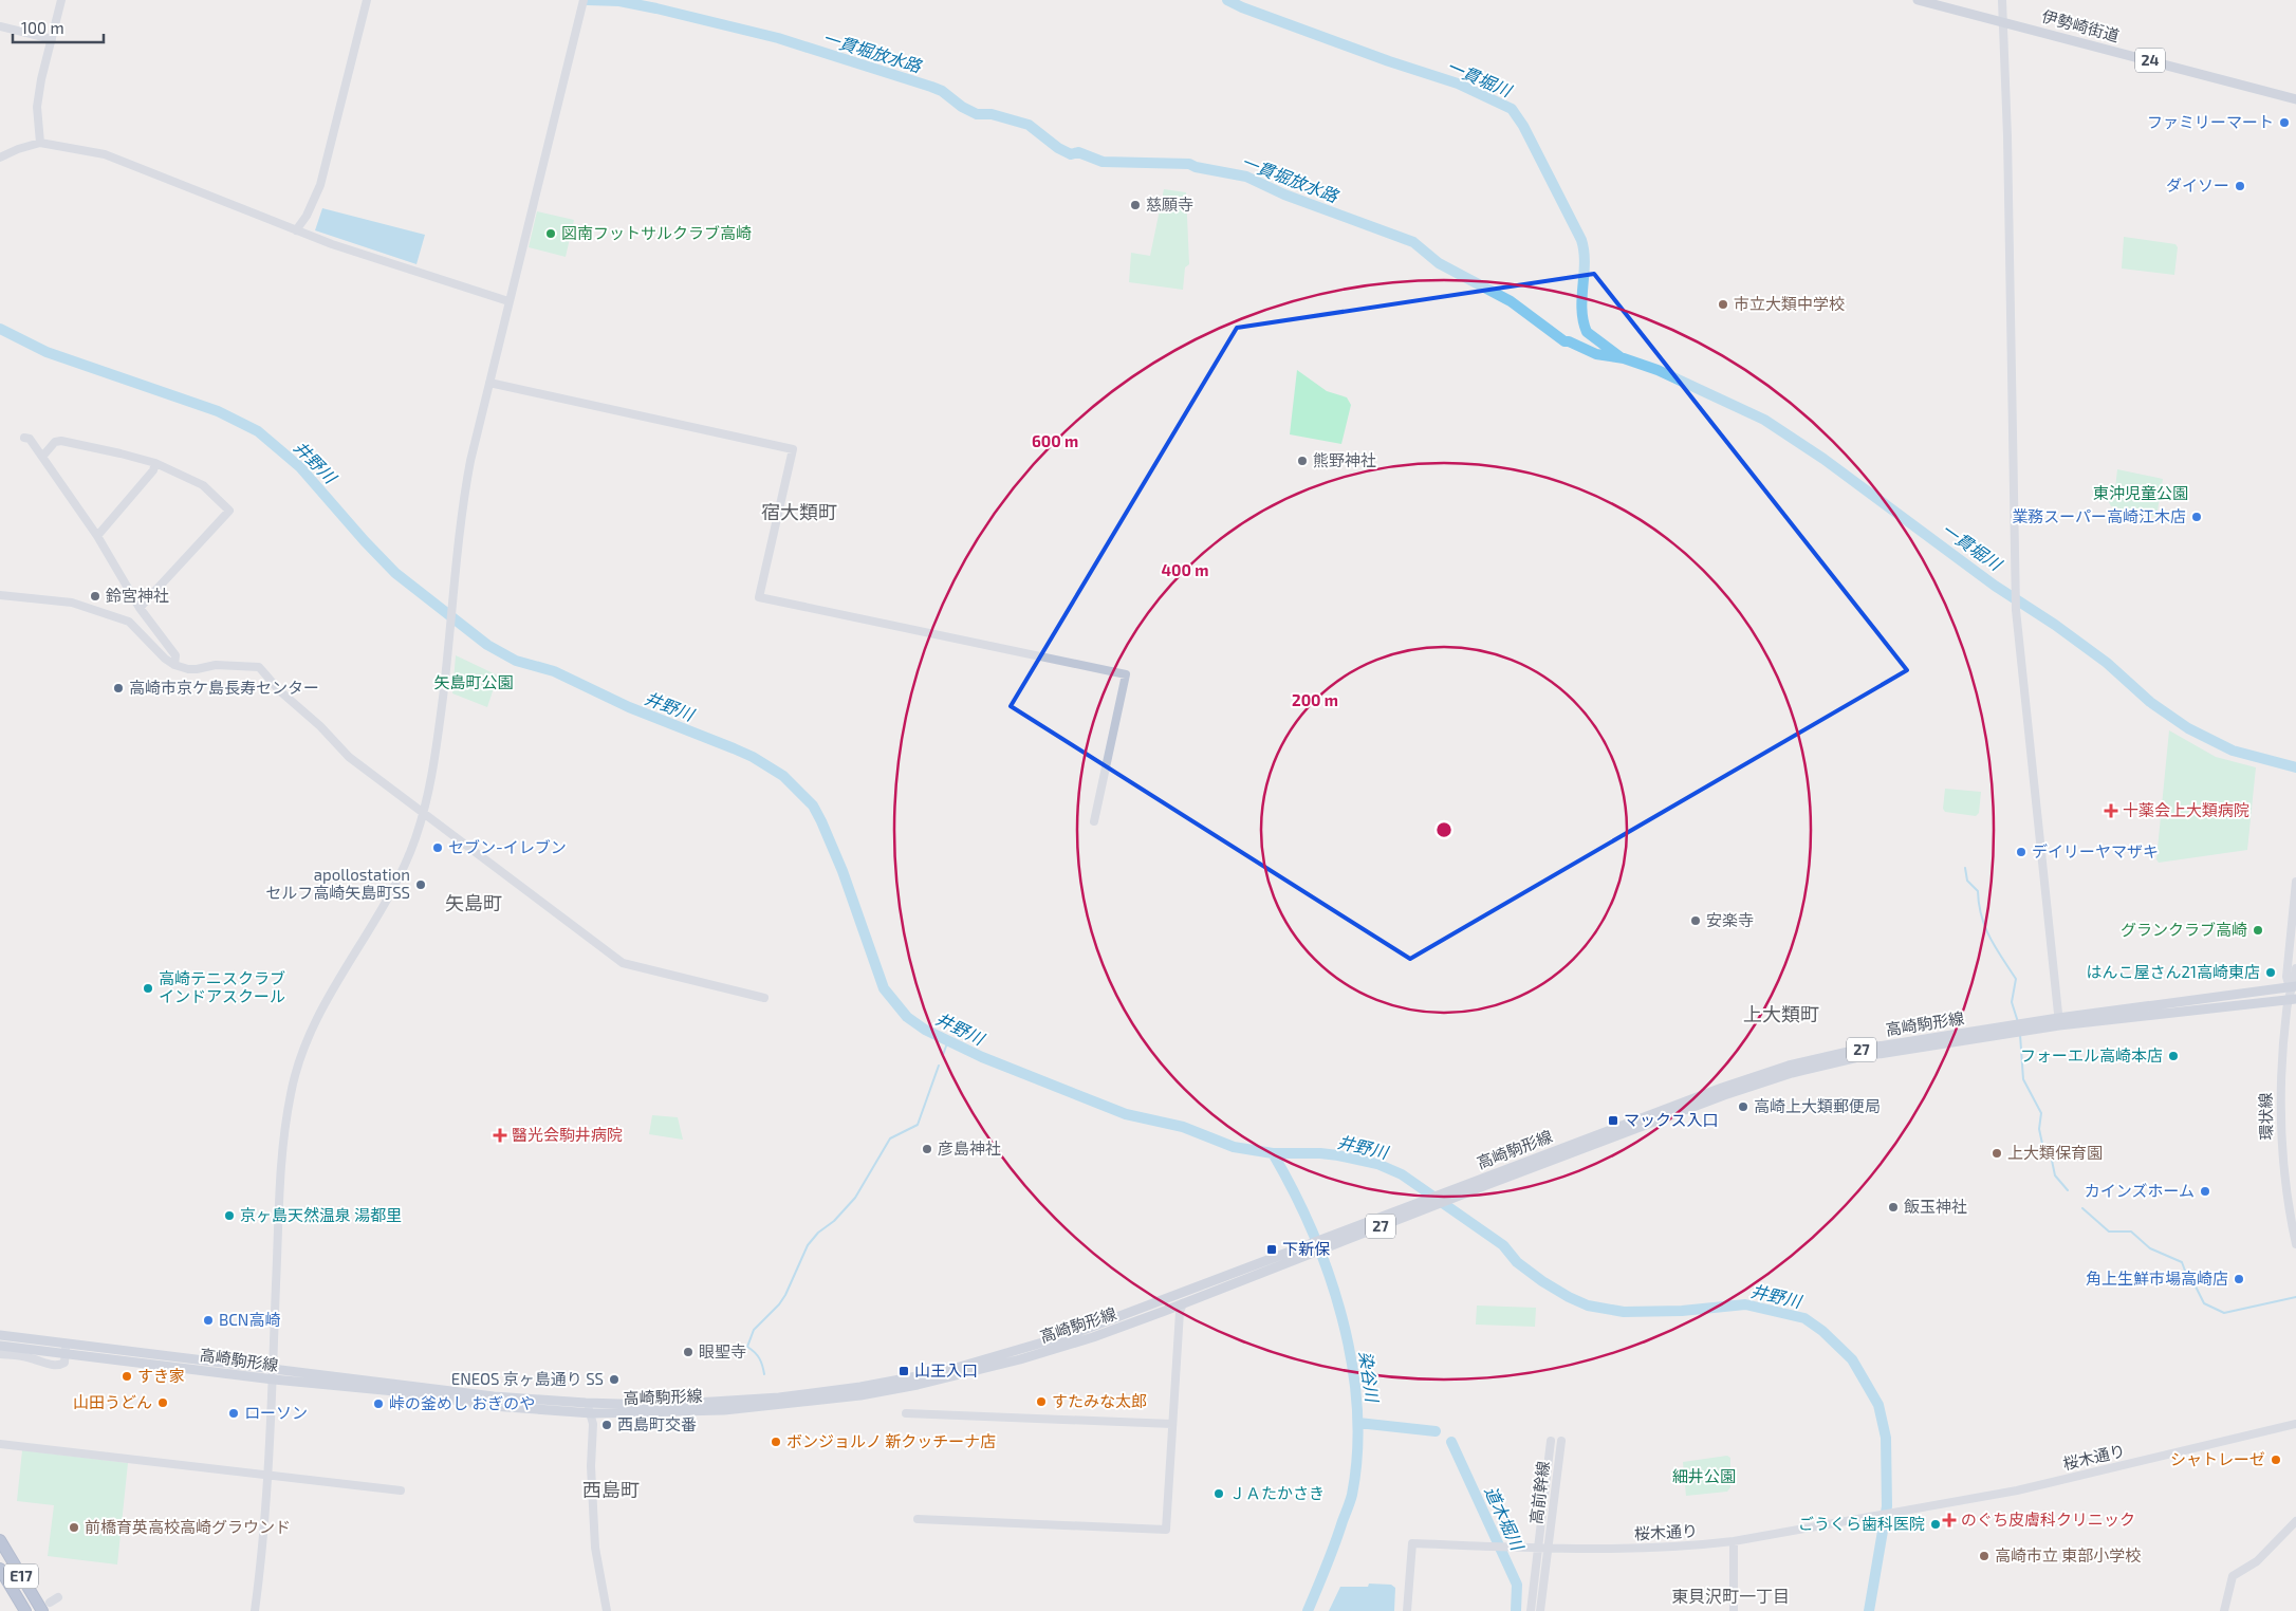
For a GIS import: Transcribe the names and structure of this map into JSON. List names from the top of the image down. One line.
{"streets":{"highway":["E17"],"main road":["伊勢崎街道","24","高崎駒形線","27"],"street":["環状線","桜木通り","高前幹線"]},"crossings":[["高崎駒形線","環状線"],["桜木通り","高前幹線"]],"districts":["宿大類町","矢島町","上大類町","西島町","東貝沢町一丁目"],"water":["一貫堀放水路","一貫堀川","井野川","染谷川","道木堀川"],"parks":["東沖児童公園","矢島町公園","細井公園"],"places":{"other":["ファミリーマート","ダイソー","慈願寺","図南フットサルクラブ高崎","市立大類中学校","熊野神社","業務スーパー高崎江木店","鈴宮神社","高崎市京ケ島長寿センター","セブン-イレブン","デイリーヤマザキ","apollostation セルフ高崎矢島町SS","安楽寺","グランクラブ高崎","はんこ屋さん21高崎東店","高崎テニスクラブ インドアスクール","フォーエル高崎本店","高崎上大類郵便局","彦島神社","上大類保育園","カインズホーム","飯玉神社","京ヶ島天然温泉 湯都里","角上生鮮市場高崎店","BCN高崎","眼聖寺","すき家","ENEOS 京ヶ島通り SS","すたみな太郎","山田うどん","峠の釜めし おぎのや","ローソン","西島町交番","ボンジョルノ 新クッチーナ店","シャトレーゼ","ＪＡたかさき","ごうくら歯科医院","前橋育英高校高崎グラウンド","高崎市立 東部小学校"],"health":["十薬会上大類病院","醫光会駒井病院","のぐち皮膚科クリニック"],"transit":["マックス入口","下新保","山王入口"]},"scale_bar":"100 m","rings":["600 m","400 m","200 m"]}
